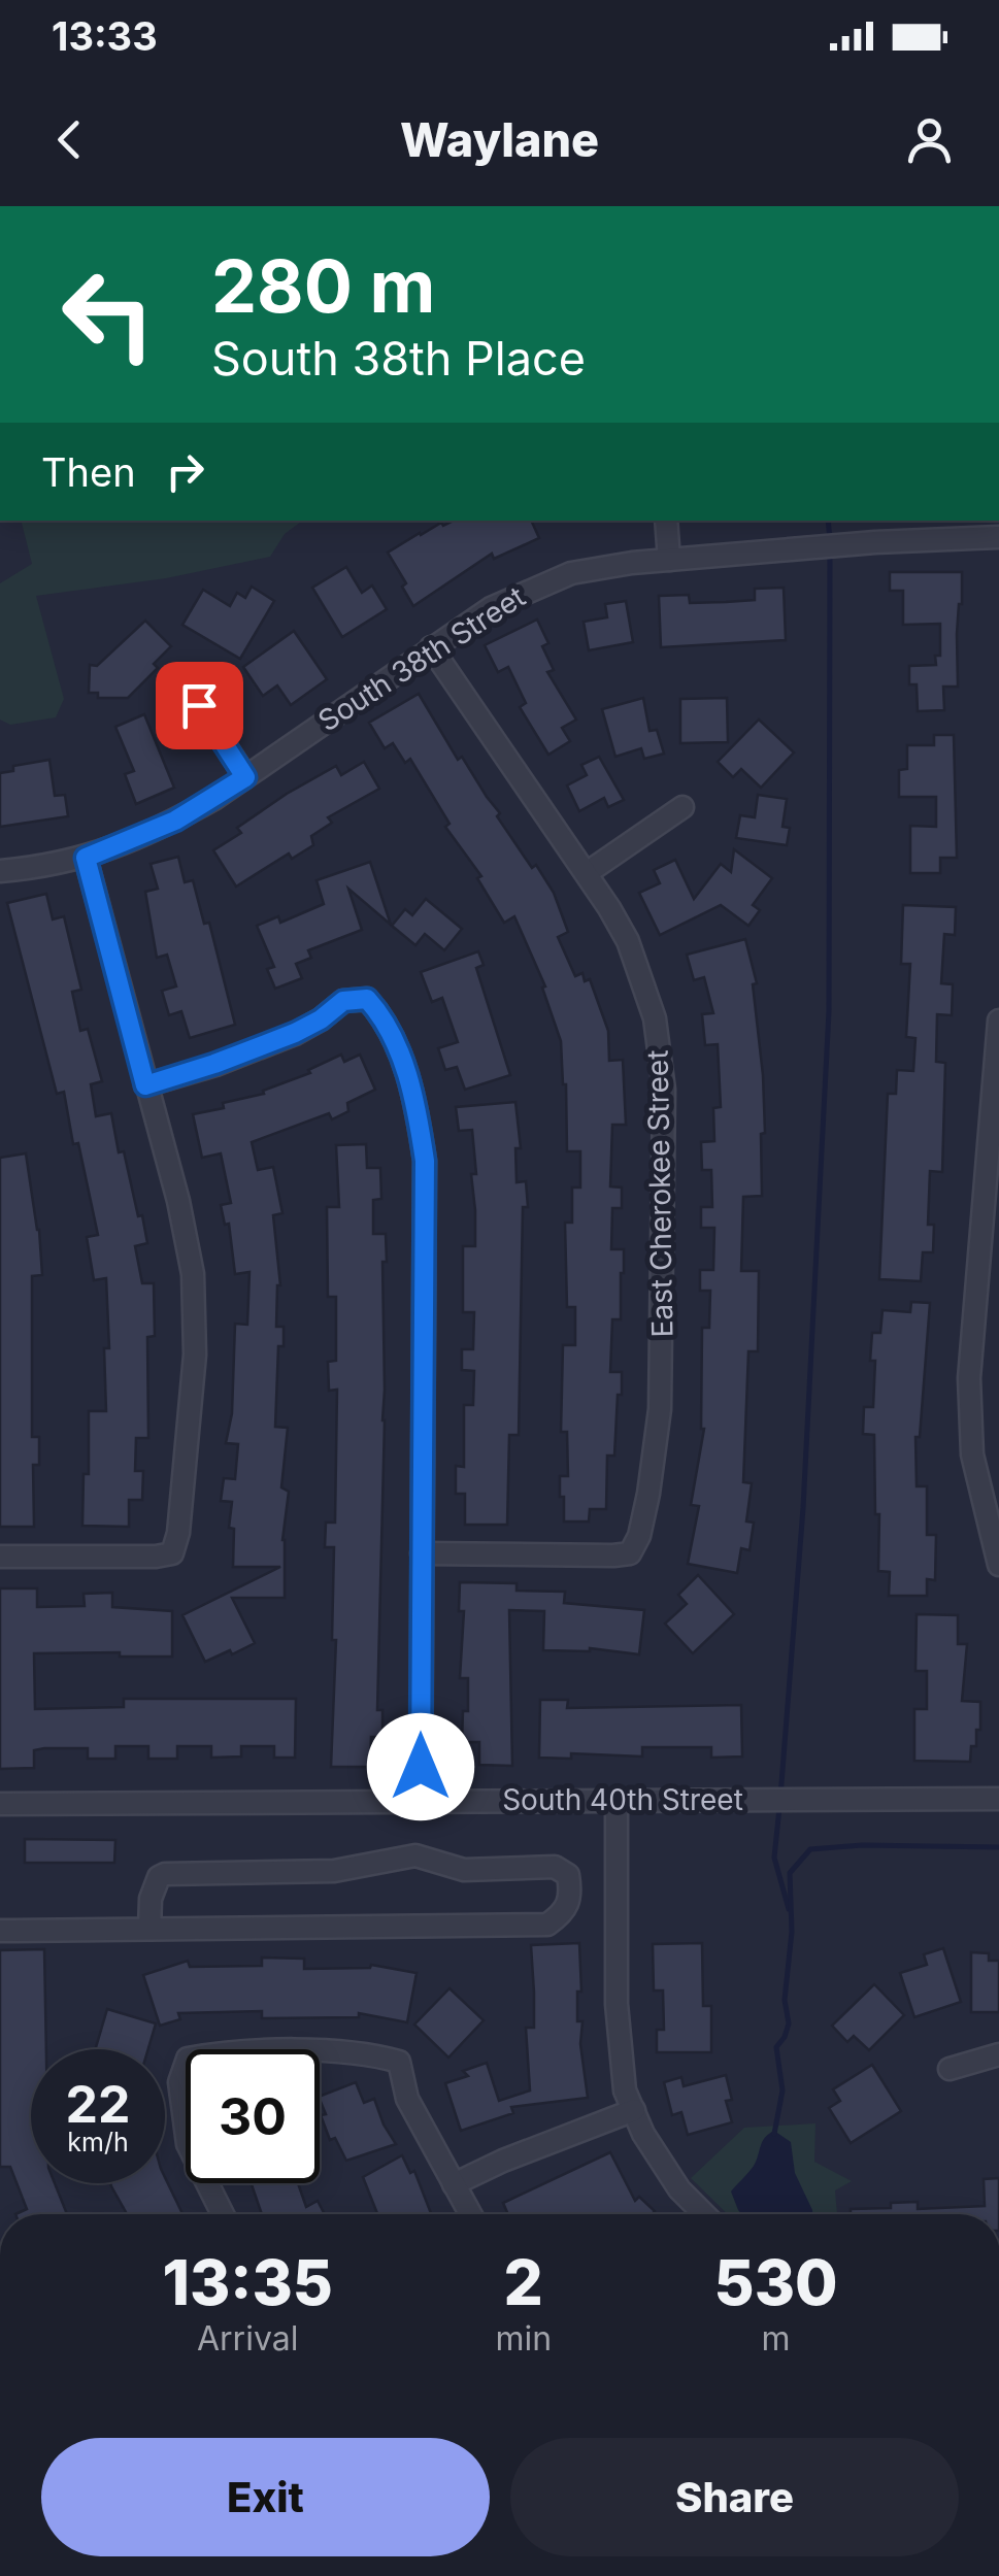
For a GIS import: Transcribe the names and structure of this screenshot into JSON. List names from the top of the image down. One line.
{"streets":{"street":["South 38th Street","East Cherokee Street","South 40th Street"]},"crossings":[["South 38th Street","East Cherokee Street"]],"page":{"status":"13:33","header":"Waylane","turn":["280 m","South 38th Place"],"then":"Then","speed":"22 km/h","limit":"30","eta":["13:35","Arrival","2","min","530","m"],"buttons":["Exit","Share"]}}
